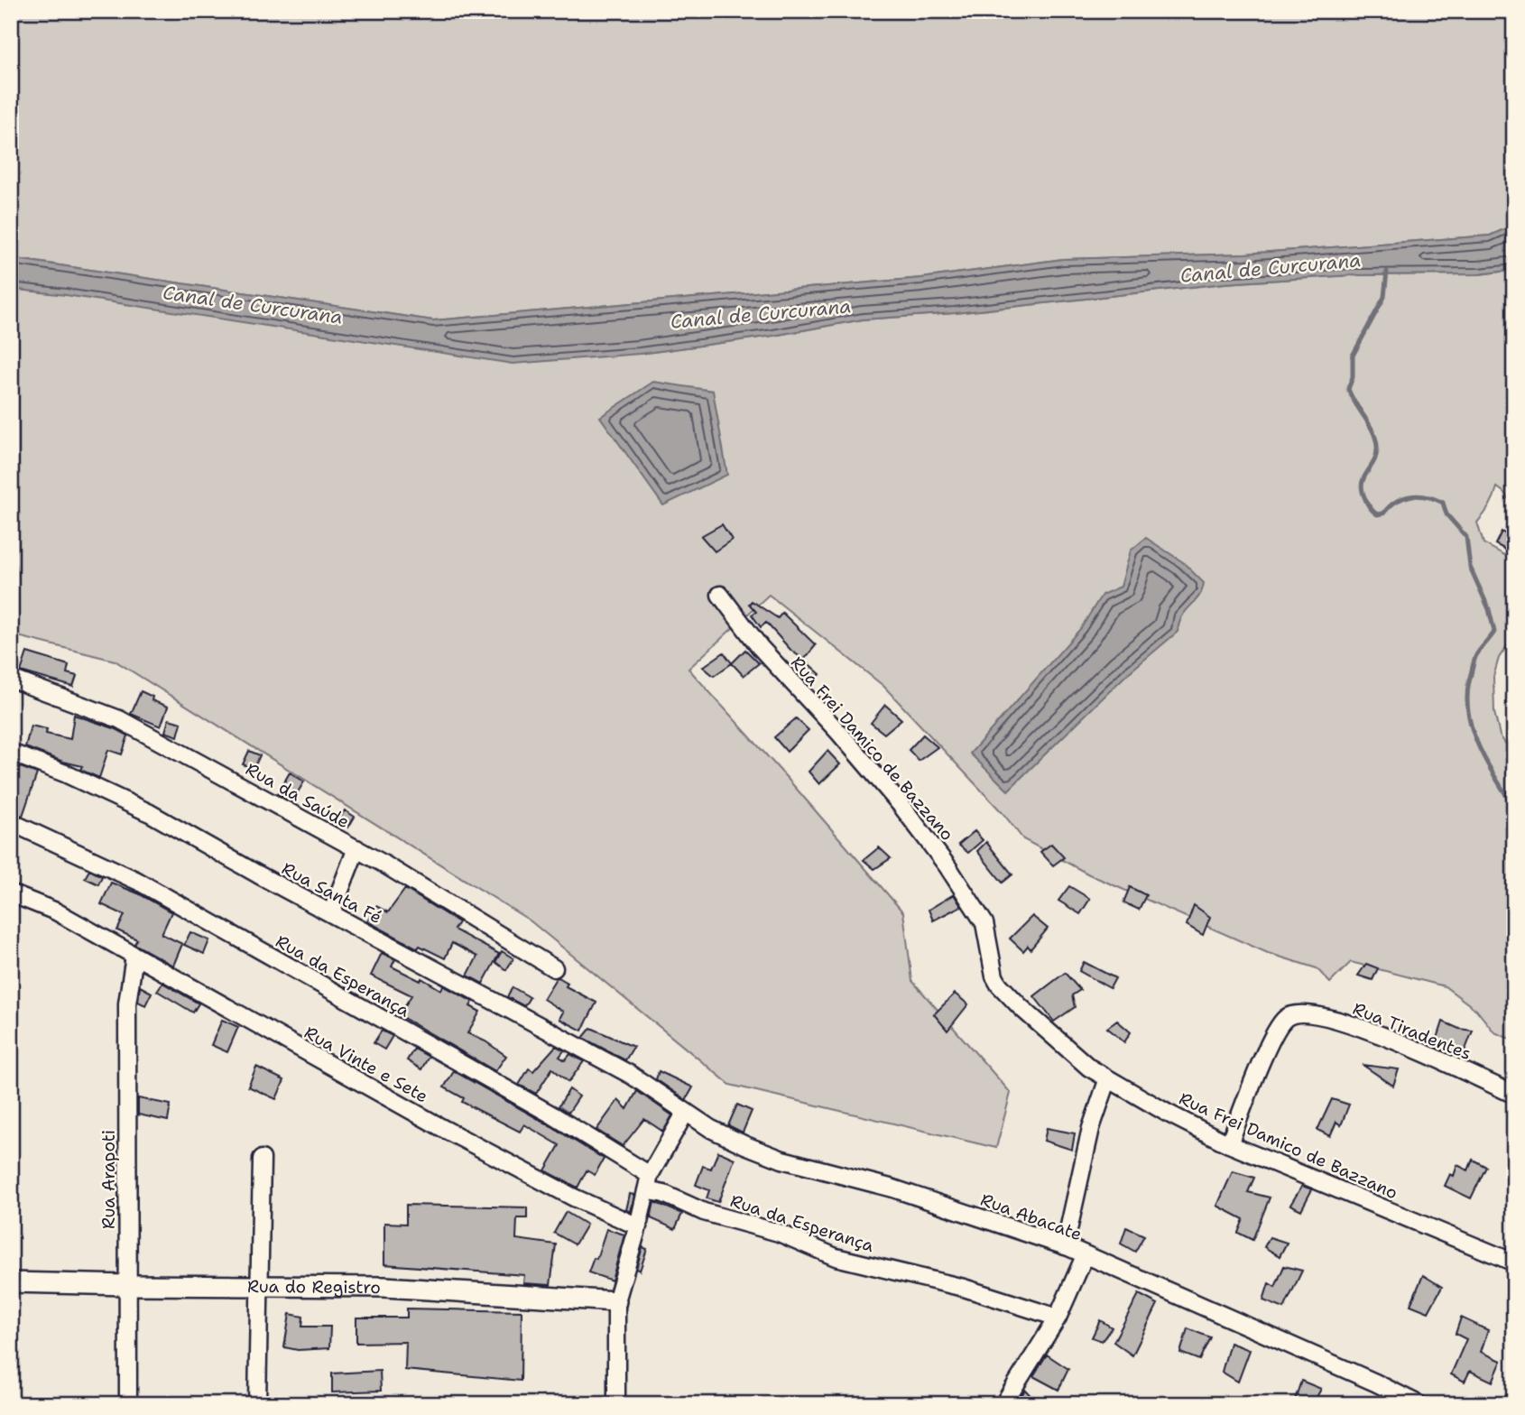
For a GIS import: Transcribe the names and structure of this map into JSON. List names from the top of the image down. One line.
{"streets":{"street":["Rua Frei Damico de Bazzano","Rua da Saúde","Rua Santa Fé","Rua da Esperança","Rua Tiradentes","Rua Vinte e Sete","Rua Arapoti","Rua Abacate","Rua do Registro"]},"crossings":[["Rua Frei Damico de Bazzano","Rua Tiradentes"],["Rua Santa Fé","Rua Abacate"],["Rua Vinte e Sete","Rua Arapoti"],["Rua Arapoti","Rua do Registro"]],"water":["Canal de Curcurana"]}
